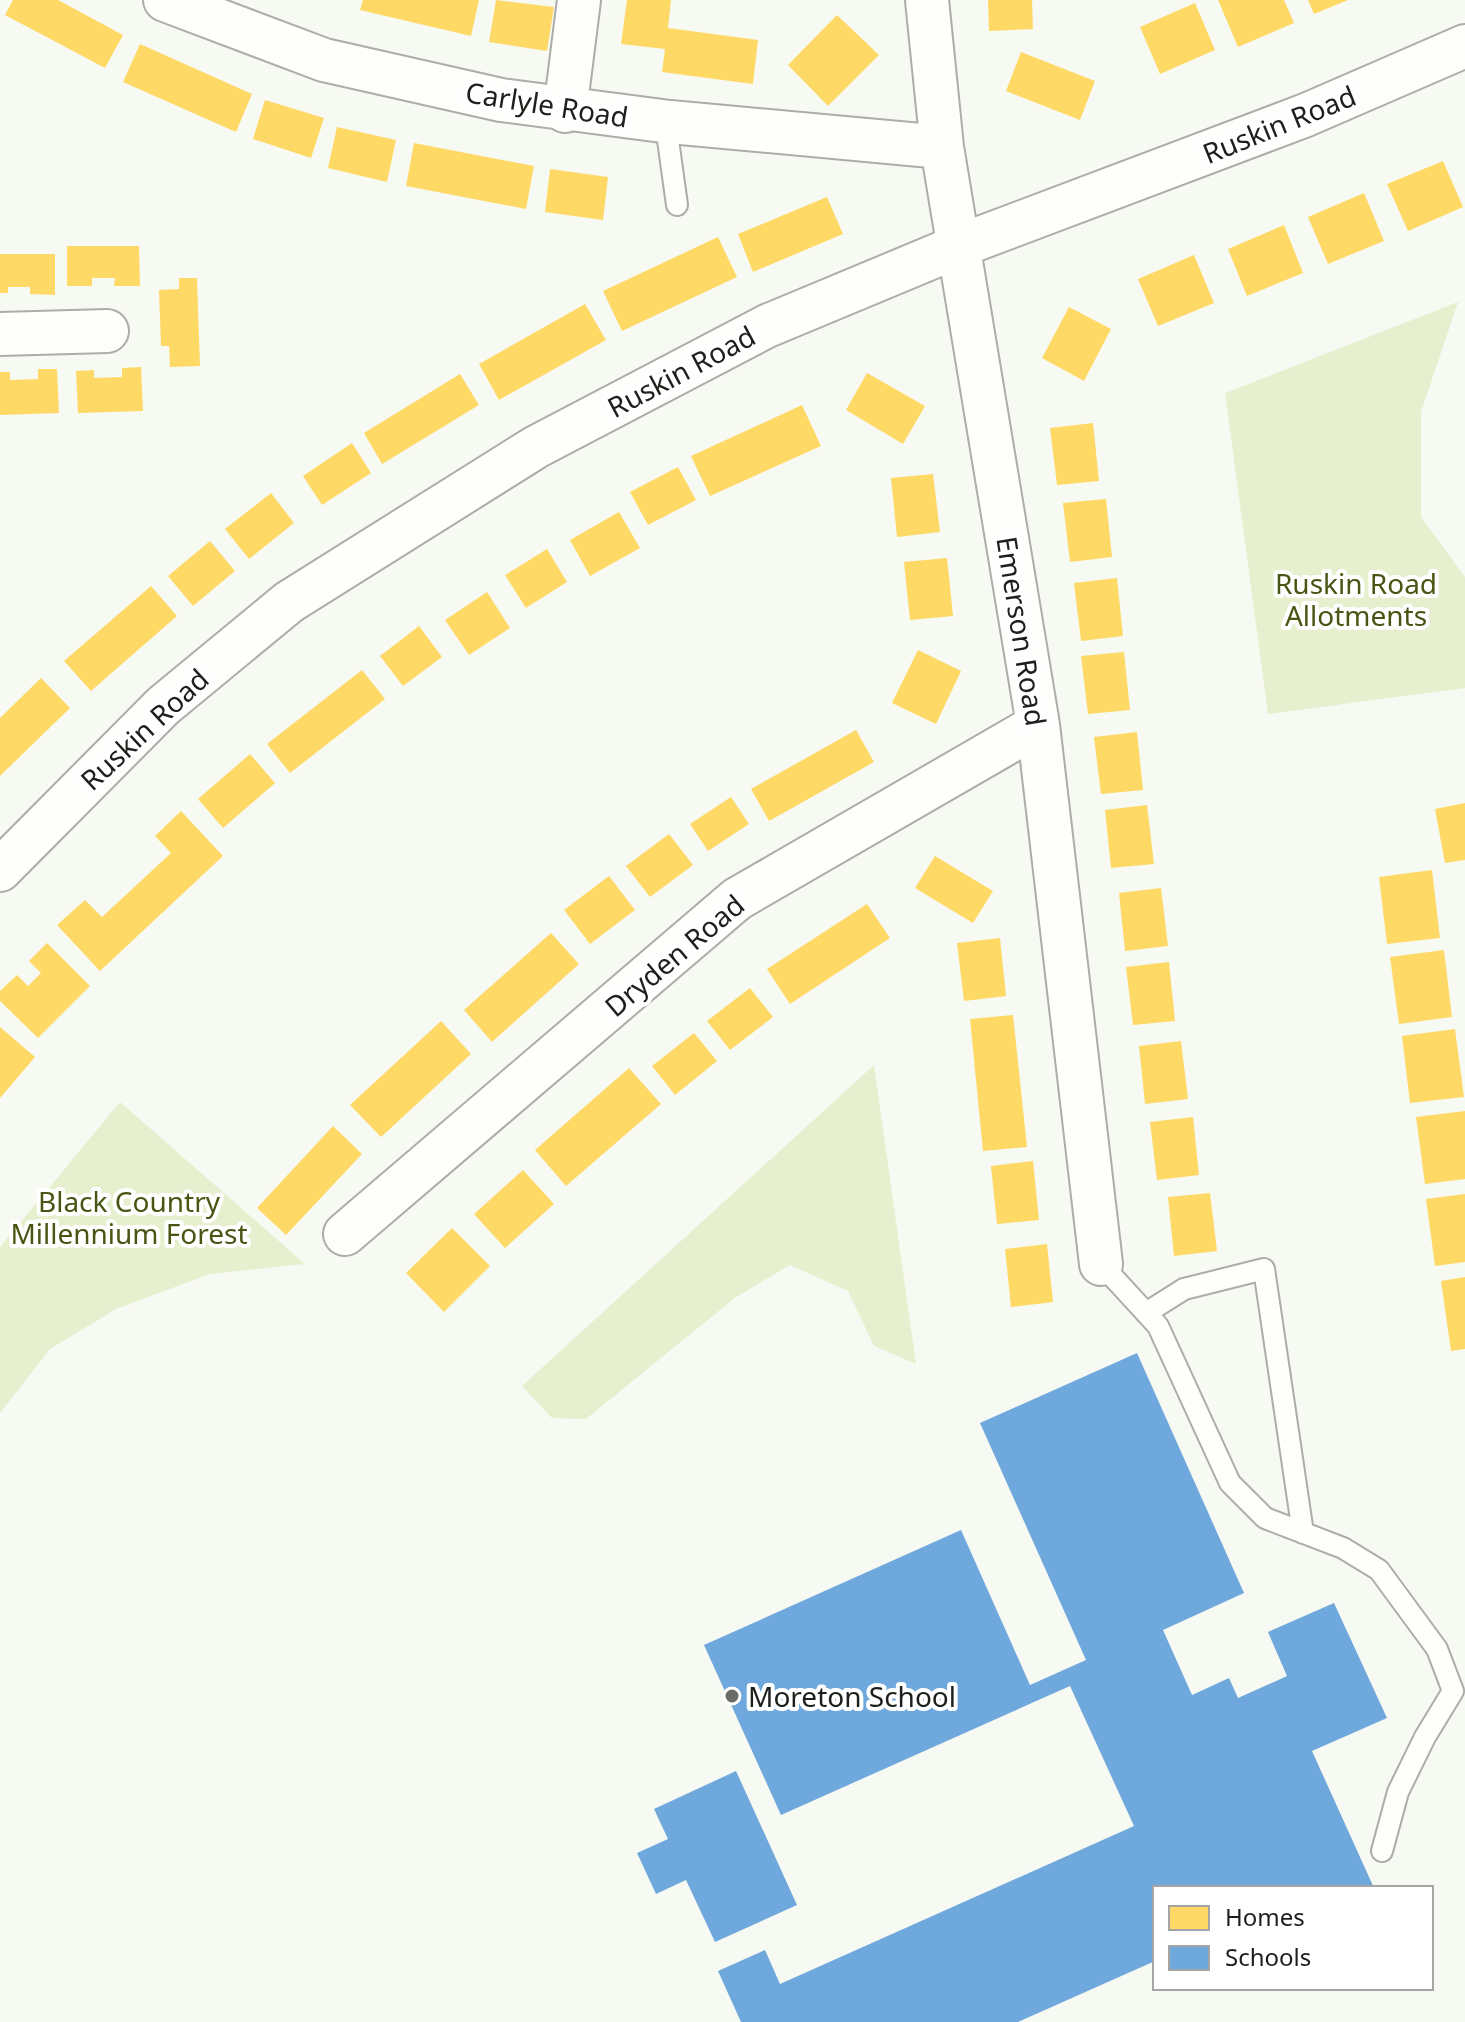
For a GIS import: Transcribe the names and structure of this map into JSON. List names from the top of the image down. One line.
{"streets":{"street":["Carlyle Road","Ruskin Road","Emerson Road","Dryden Road"]},"crossings":[["Carlyle Road","Emerson Road"],["Ruskin Road","Emerson Road"],["Emerson Road","Dryden Road"]],"parks":["Ruskin Road Allotments","Black Country Millennium Forest"],"places":["Moreton School"],"legend":["Homes","Schools"]}
